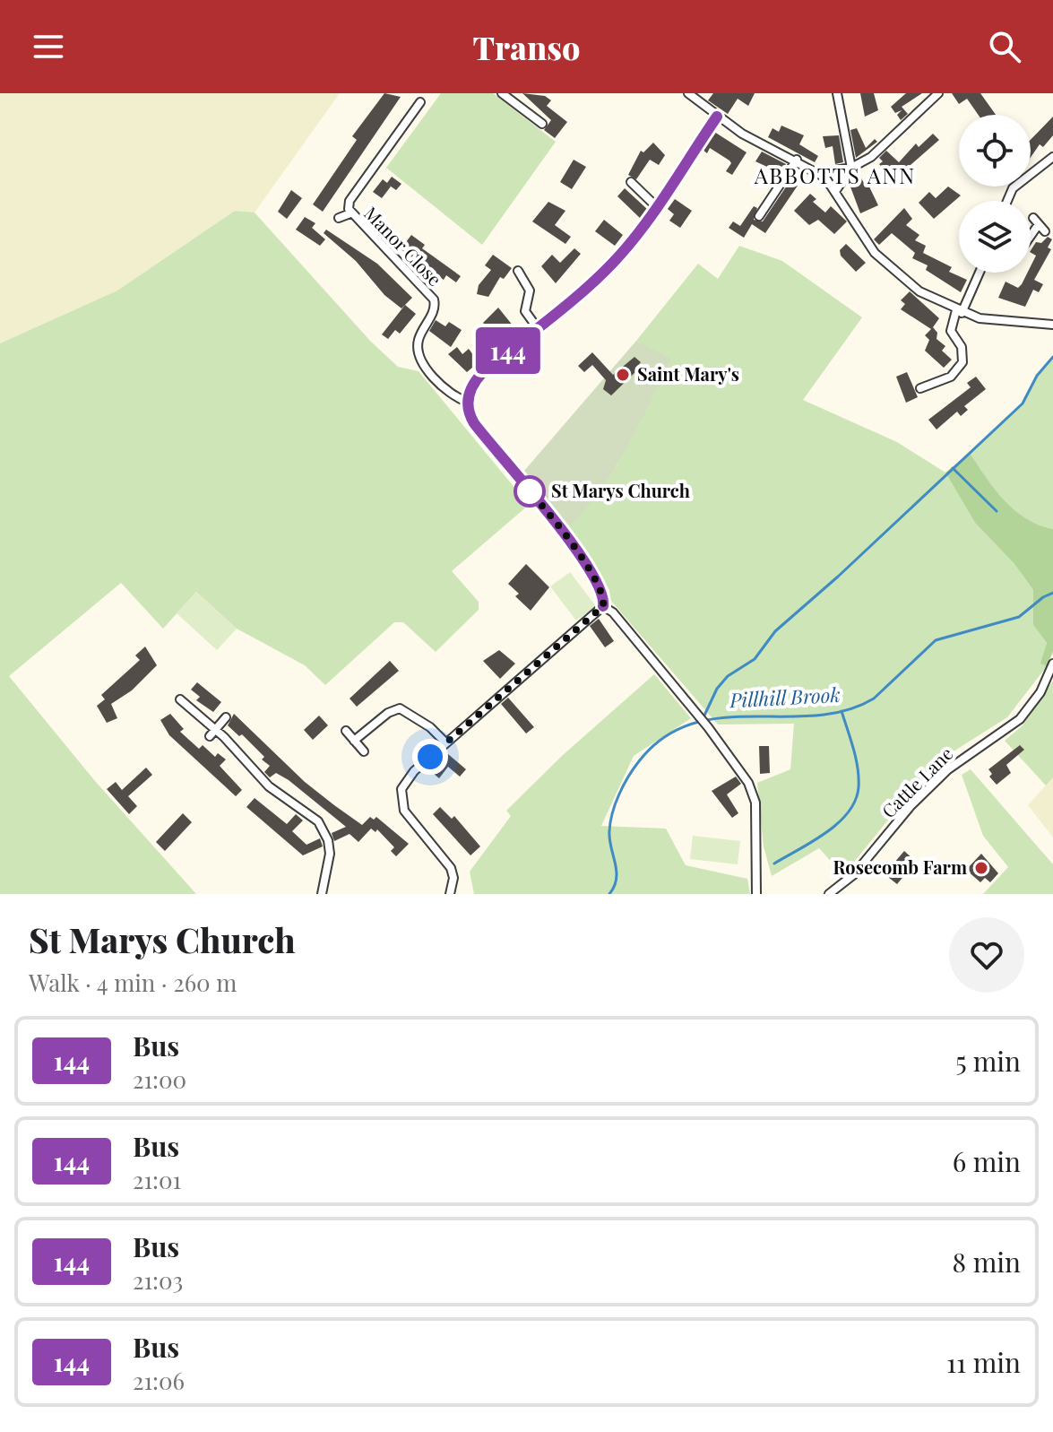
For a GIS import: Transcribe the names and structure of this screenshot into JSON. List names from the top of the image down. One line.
{"streets":{"street":["Manor Close","Cattle Lane"]},"districts":["ABBOTTS ANN"],"water":["Pillhill Brook"],"places":["Saint Mary's","St Marys Church","Rosecomb Farm"],"lines":["bus line 144"],"page":{"header":"Transo","on_map":"144","heading":["St Marys Church","Walk · 4 min · 260 m"],"list":[{"mark":"144","name":"Bus","note":"21:00","value":"5 min"},{"mark":"144","name":"Bus","note":"21:01","value":"6 min"},{"mark":"144","name":"Bus","note":"21:03","value":"8 min"},{"mark":"144","name":"Bus","note":"21:06","value":"11 min"}]}}
